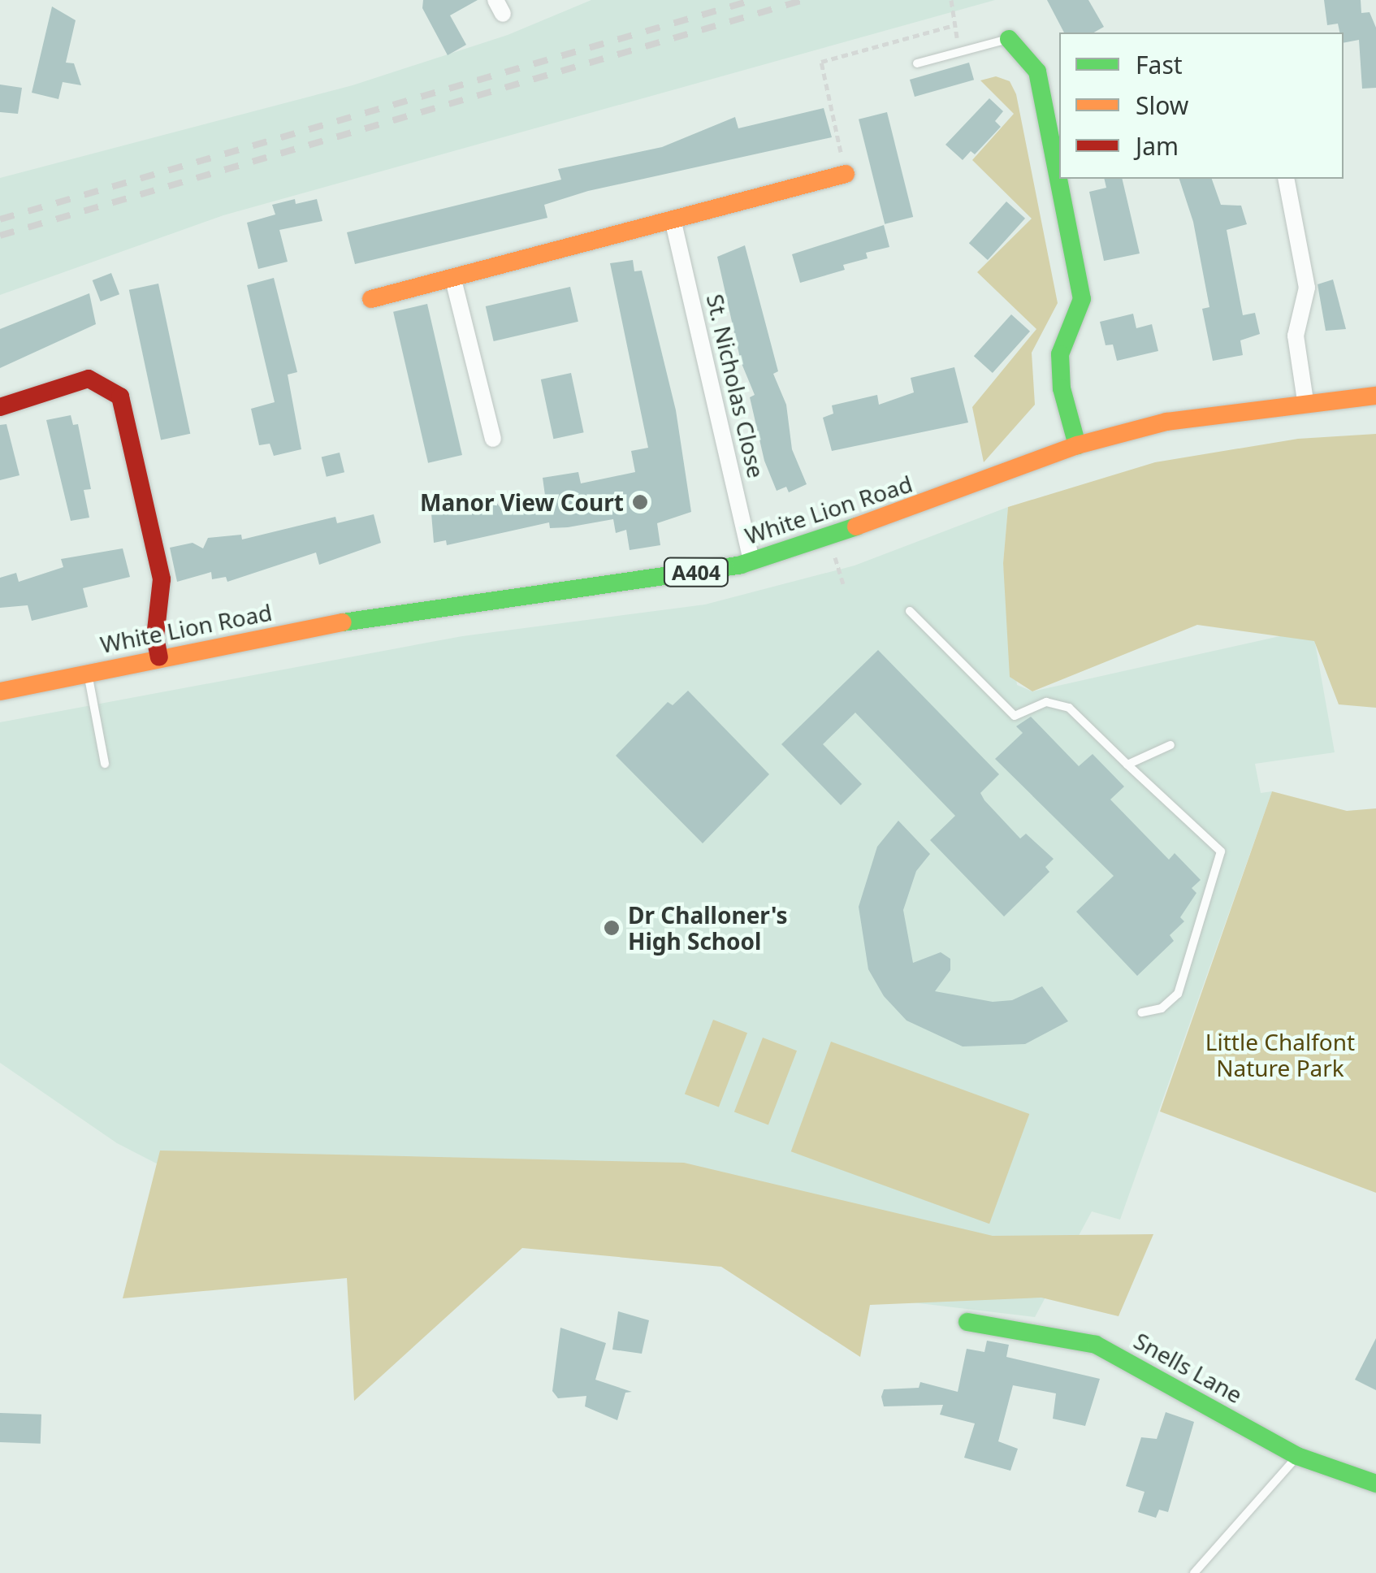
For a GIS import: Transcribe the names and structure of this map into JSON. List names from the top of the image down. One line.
{"streets":{"street":["St. Nicholas Close","White Lion Road","A404","Snells Lane"]},"crossings":[["St. Nicholas Close","White Lion Road"]],"parks":["Little Chalfont Nature Park"],"places":["Manor View Court","Dr Challoner's High School"],"legend":["Fast","Slow","Jam"]}
